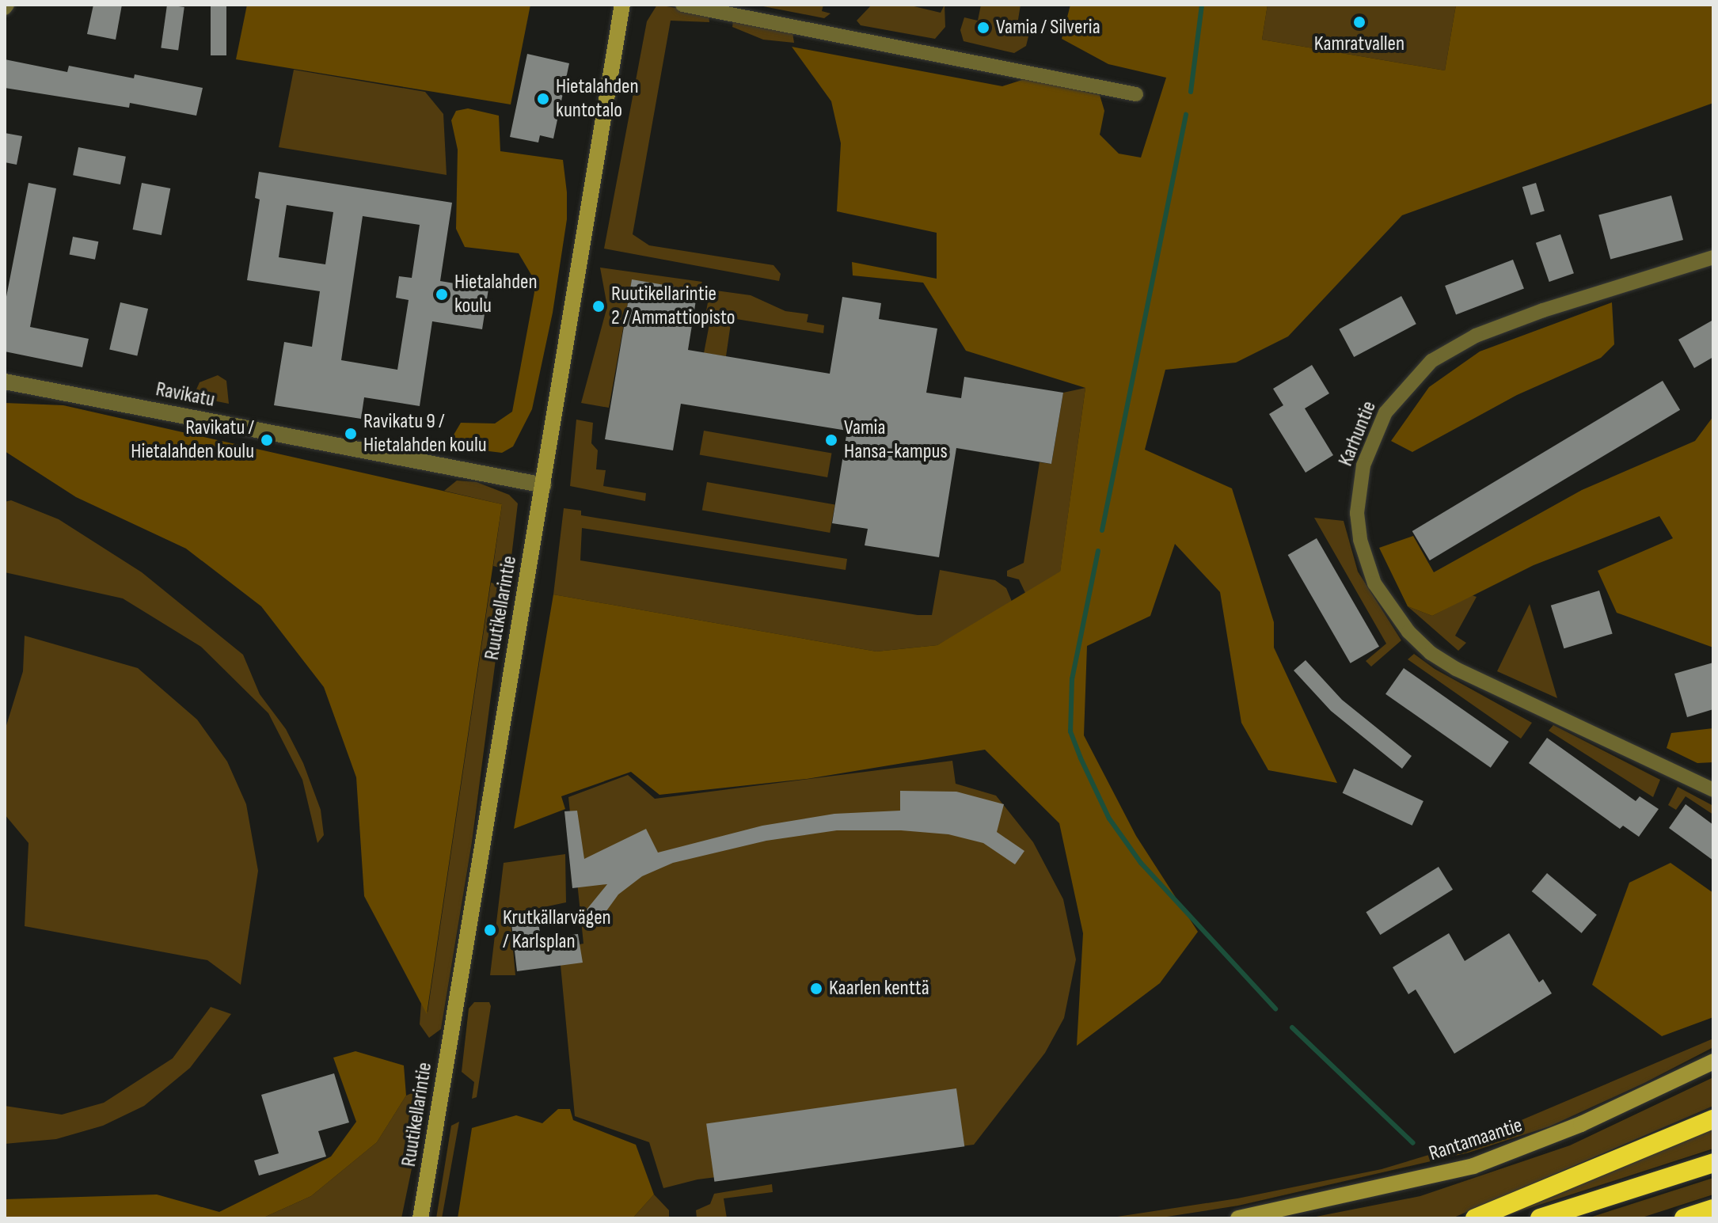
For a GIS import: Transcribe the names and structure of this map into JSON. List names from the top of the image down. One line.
{"streets":{"main road":["Ruutikellarintie","Rantamaantie"],"street":["Ravikatu","Karhuntie"]},"crossings":[["Ravikatu","Ruutikellarintie"]],"places":["Kamratvallen","Vamia / Silveria","Hietalahden kuntotalo","Hietalahden koulu","Ruutikellarintie 2 / Ammattiopisto","Ravikatu 9 / Hietalahden koulu","Ravikatu / Hietalahden koulu","Vamia Hansa-kampus","Krutkällarvägen / Karlsplan","Kaarlen kenttä"]}
